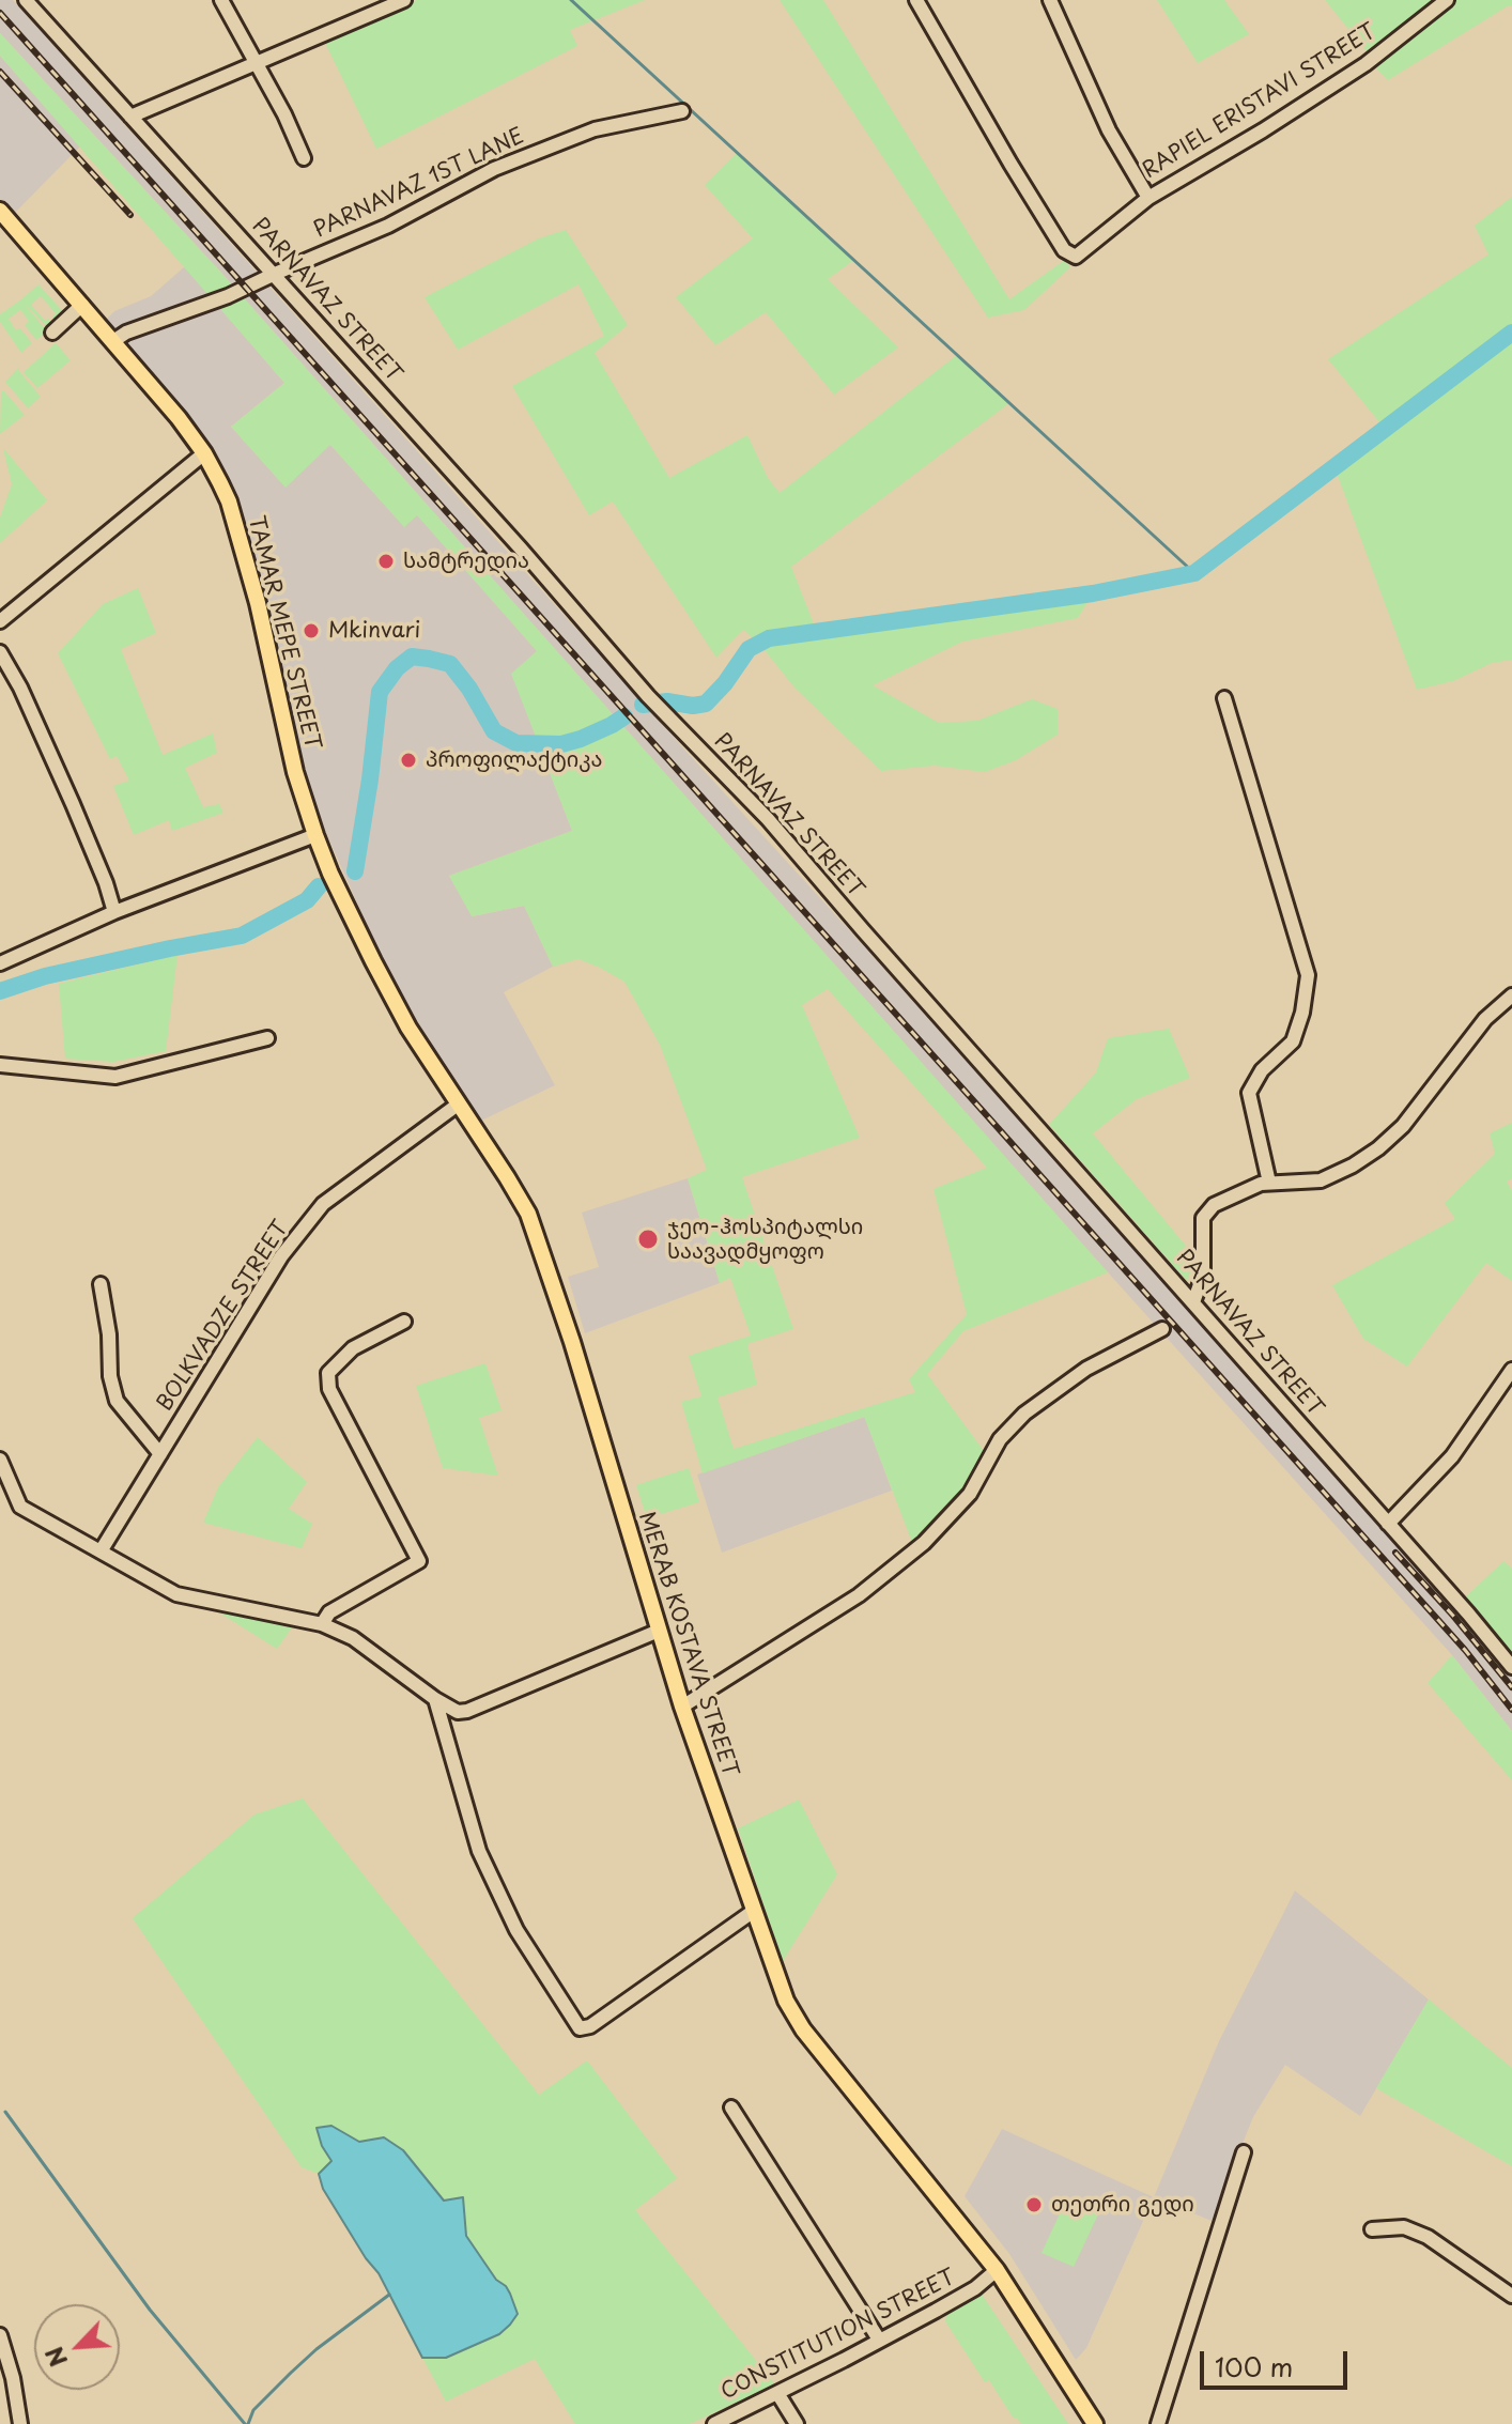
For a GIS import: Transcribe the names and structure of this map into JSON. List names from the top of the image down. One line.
{"streets":{"main road":["TAMAR MEPE STREET","MERAB KOSTAVA STREET"],"street":["RAPIEL ERISTAVI STREET","PARNAVAZ 1ST LANE","PARNAVAZ STREET","BOLKVADZE STREET","CONSTITUTION STREET"]},"crossings":[["PARNAVAZ 1ST LANE","PARNAVAZ STREET"],["PARNAVAZ 1ST LANE","TAMAR MEPE STREET"],["TAMAR MEPE STREET","MERAB KOSTAVA STREET"],["BOLKVADZE STREET","MERAB KOSTAVA STREET"],["MERAB KOSTAVA STREET","CONSTITUTION STREET"]],"places":["სამტრედია","Mkinvari","პროფილაქტიკა","ჯეო-ჰოსპიტალსი საავადმყოფო","თეთრი გედი"],"scale_bar":"100 m","north":"bottom left"}
